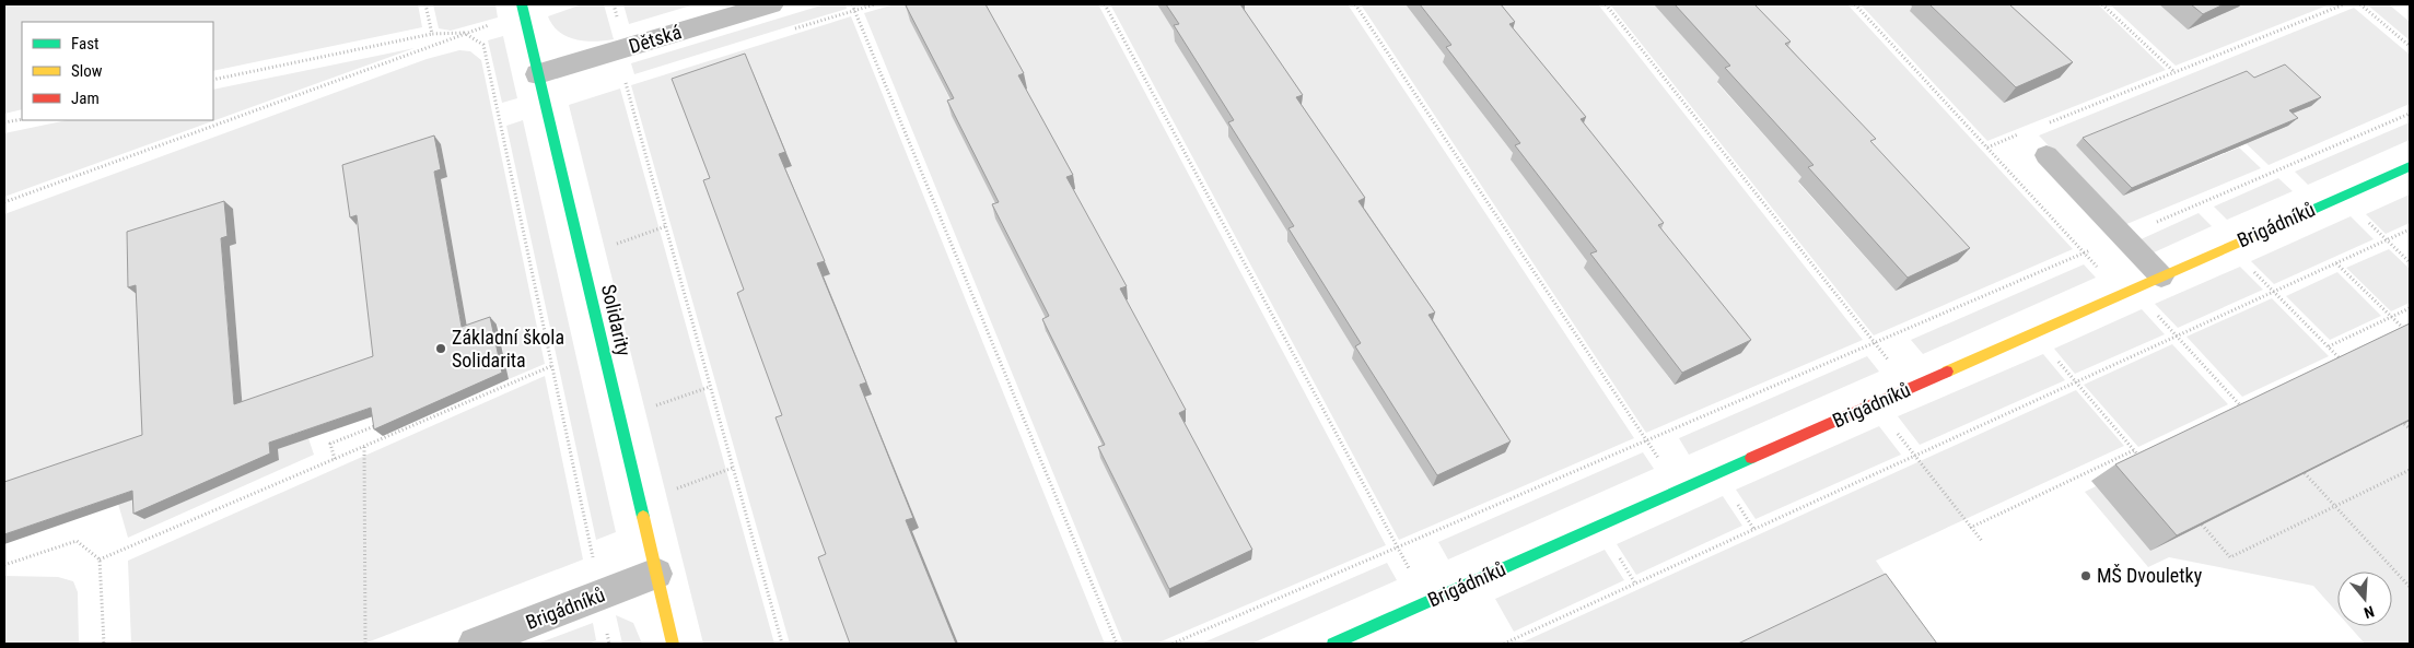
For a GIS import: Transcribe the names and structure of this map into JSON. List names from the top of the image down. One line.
{"streets":{"street":["Dětská","Brigádníků","Solidarity"]},"crossings":[["Dětská","Solidarity"],["Brigádníků","Solidarity"]],"places":["Základní škola Solidarita","MŠ Dvouletky"],"legend":["Fast","Slow","Jam"],"north":"bottom"}
